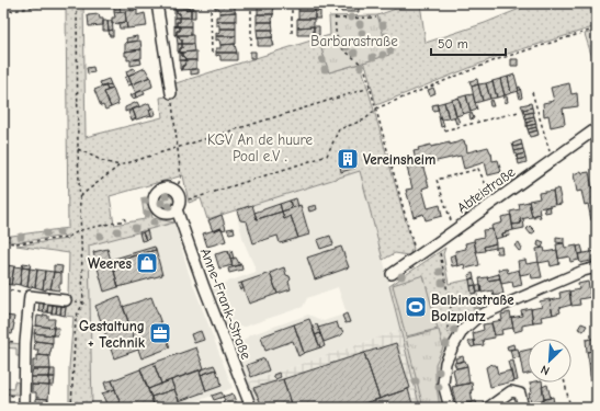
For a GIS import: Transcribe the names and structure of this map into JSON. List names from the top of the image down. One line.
{"streets":{"street":["Abteistraße","Anne-Frank-Straße"]},"parks":["Barbarastraße","KGV An de huure Poal e.V ."],"places":{"building":["Vereinsheim"],"shop":["Weeres"],"sports":["Balbinastraße Bolzplatz"],"office":["Gestaltung + Technik"]},"scale_bar":"50 m","north":"bottom left"}
